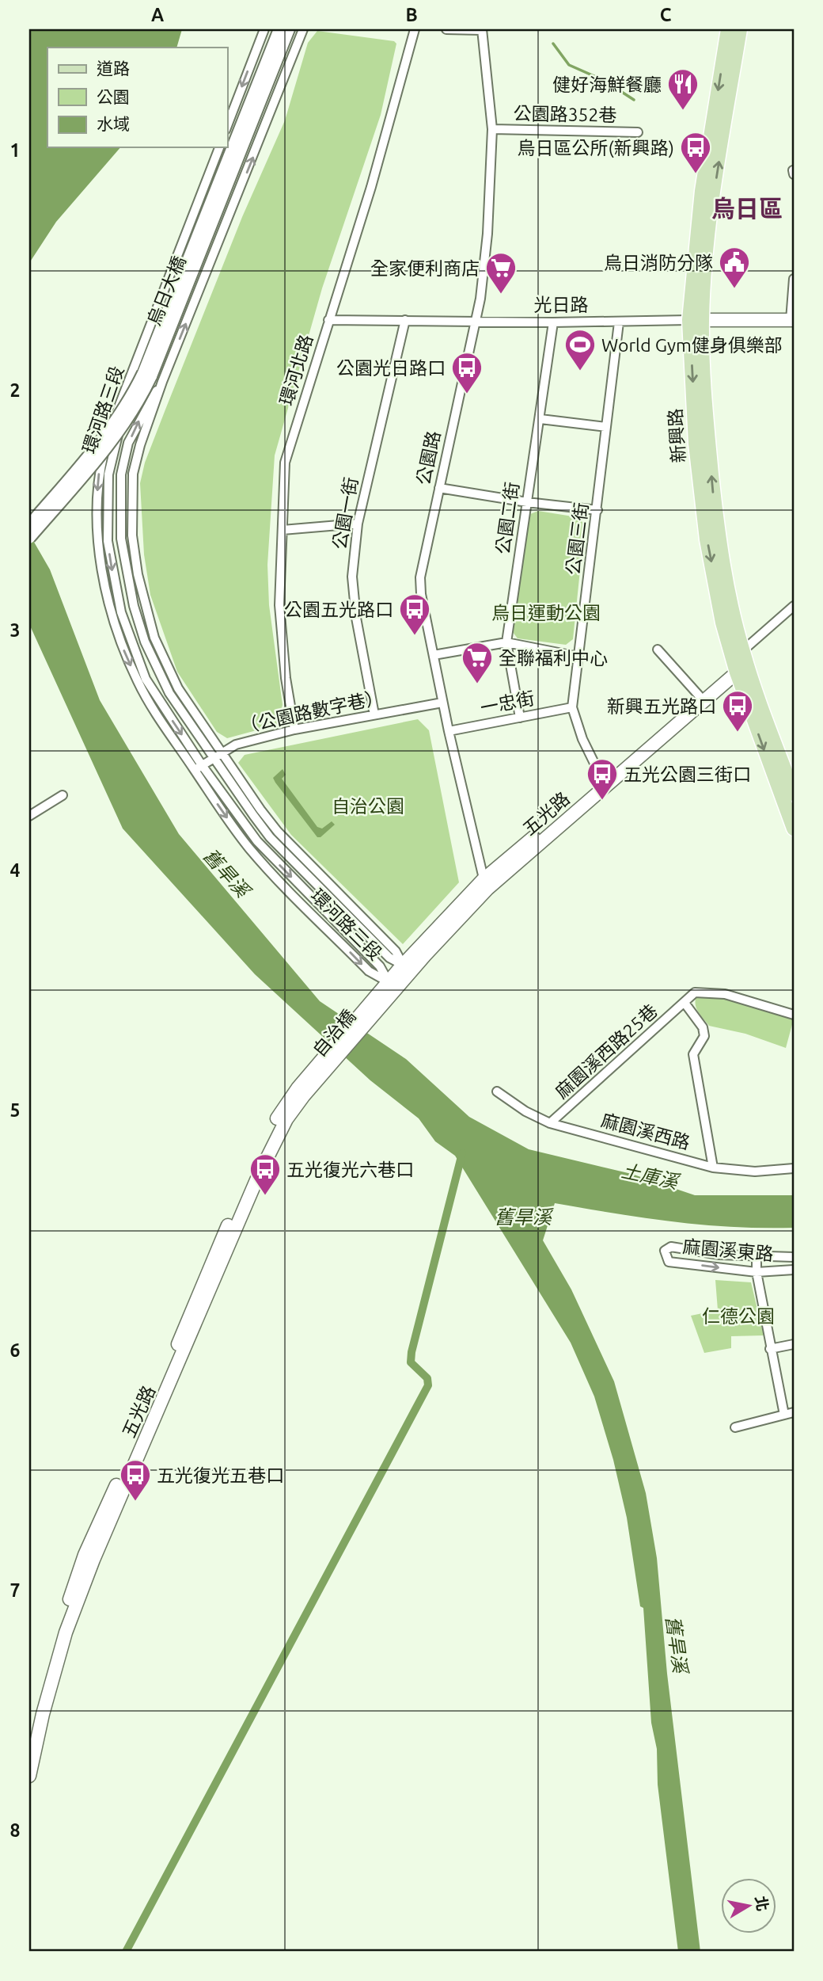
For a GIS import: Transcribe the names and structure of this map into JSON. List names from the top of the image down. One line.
{"streets":{"main road":["光日路","新興路","五光路","自治橋"],"street":["公園路352巷","烏日大橋","環河北路","環河路三段","公園路","公園一街","公園二街","公園三街","一忠街","（公園路數字巷）","麻園溪西路25巷","麻園溪西路","麻園溪東路"]},"crossings":[["公園路352巷","公園路"],["光日路","環河北路"],["光日路","新興路"],["光日路","公園路"],["光日路","公園一街"],["光日路","公園二街"],["光日路","公園三街"],["環河北路","（公園路數字巷）"],["環河路三段","（公園路數字巷）"],["環河路三段","五光路"],["新興路","五光路"],["公園路","一忠街"],["公園路","（公園路數字巷）"],["公園路","五光路"],["公園一街","（公園路數字巷）"],["公園二街","一忠街"],["公園三街","一忠街"],["公園三街","五光路"],["五光路","自治橋"],["麻園溪西路25巷","麻園溪西路"]],"districts":["烏日區"],"water":["舊旱溪","土庫溪"],"parks":["烏日運動公園","自治公園","仁德公園"],"places":{"restaurant":["健好海鮮餐廳"],"bus stop":["烏日區公所(新興路)","公園光日路口","公園五光路口","新興五光路口","五光公園三街口","五光復光六巷口","五光復光五巷口"],"public building":["烏日消防分隊"],"supermarket":["全家便利商店","全聯福利中心"],"sports":["World Gym健身俱樂部"]},"legend":["道路","公園","水域"],"north":"right","grid":{"columns":["A","B","C"],"rows":["1","2","3","4","5","6","7","8"]}}
